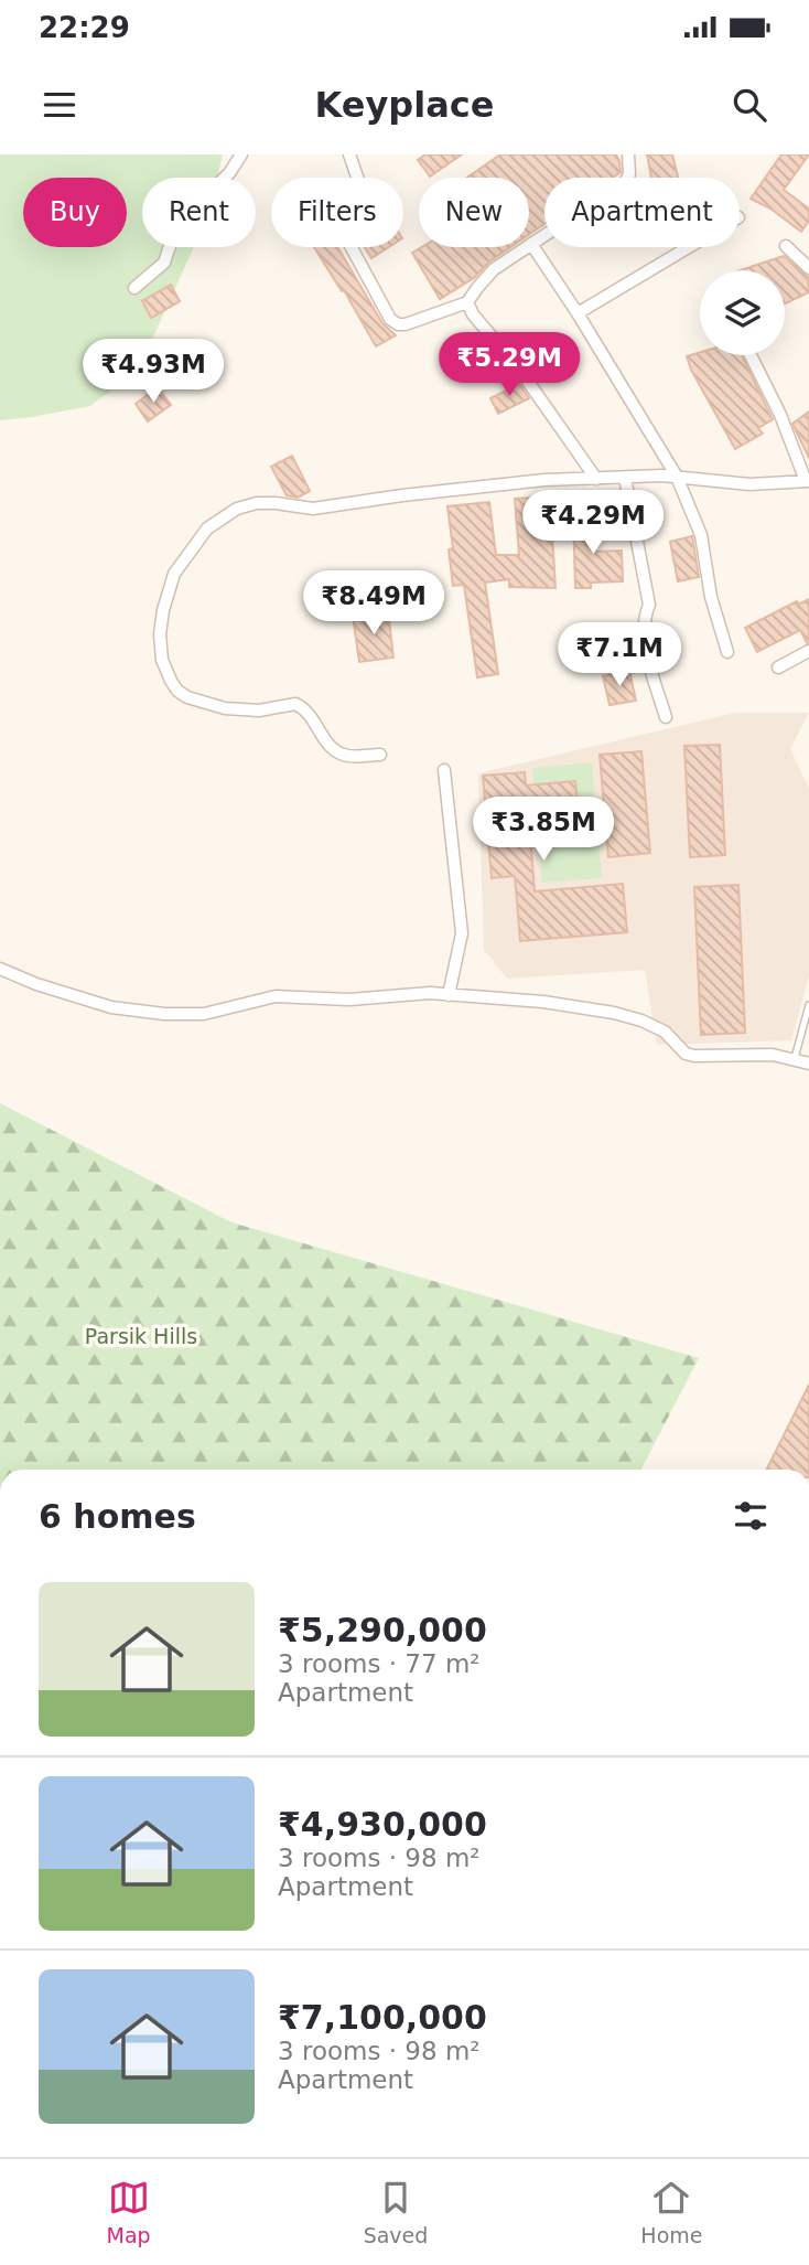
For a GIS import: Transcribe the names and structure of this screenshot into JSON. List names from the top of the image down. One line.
{"parks":["Parsik Hills"],"page":{"status":"22:29","header":"Keyplace","chip":["Buy","Rent","Filters","New","Apartment"],"price":["₹5.29M","₹4.93M","₹4.29M","₹8.49M","₹7.1M","₹3.85M"],"heading":"6 homes","list":[{"name":"₹5,290,000","note":"3 rooms · 77 m² · Apartment"},{"name":"₹4,930,000","note":"3 rooms · 98 m² · Apartment"},{"name":"₹7,100,000","note":"3 rooms · 98 m² · Apartment"}],"tabs":["Map","Saved","Home"]}}
